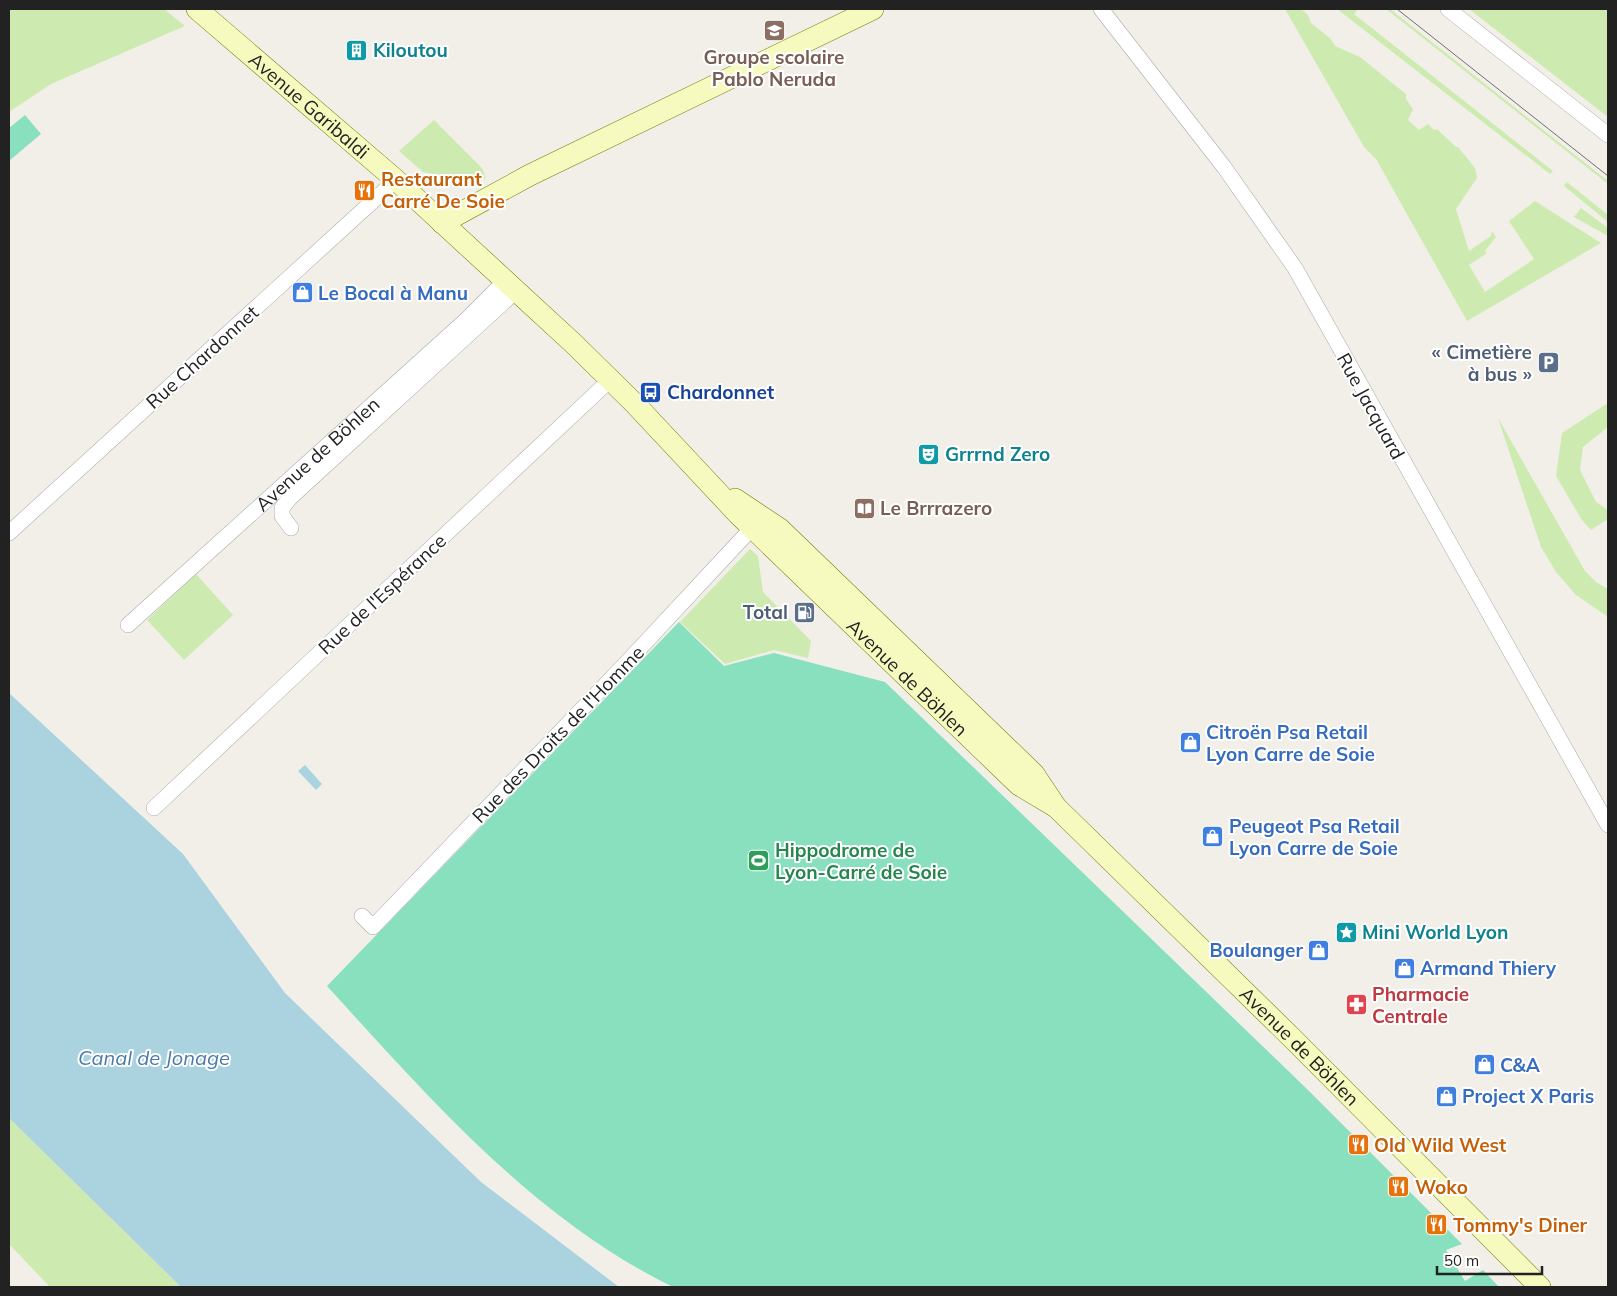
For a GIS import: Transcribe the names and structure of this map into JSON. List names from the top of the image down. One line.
{"streets":{"main road":["Avenue Garibaldi","Avenue de Böhlen"],"street":["Rue Chardonnet","Rue Jacquard","Rue de l'Espérance","Rue des Droits de l'Homme"]},"crossings":[["Avenue Garibaldi","Rue Chardonnet"],["Avenue Garibaldi","Avenue de Böhlen"],["Avenue de Böhlen","Rue de l'Espérance"],["Avenue de Böhlen","Rue des Droits de l'Homme"]],"water":["Canal de Jonage"],"places":{"school or university":["Groupe scolaire Pablo Neruda"],"building":["Kiloutou"],"restaurant":["Restaurant Carré De Soie","Old Wild West","Woko","Tommy's Diner"],"shop":["Le Bocal à Manu","Citroën Psa Retail Lyon Carre de Soie","Peugeot Psa Retail Lyon Carre de Soie","Boulanger","Armand Thiery","C&A","Project X Paris"],"parking":["« Cimetière à bus »"],"bus stop":["Chardonnet"],"theatre":["Grrrnd Zero"],"library":["Le Brrrazero"],"fuel station":["Total"],"sports":["Hippodrome de Lyon-Carré de Soie"],"place":["Mini World Lyon"],"pharmacy":["Pharmacie Centrale"]},"scale_bar":"50 m"}
